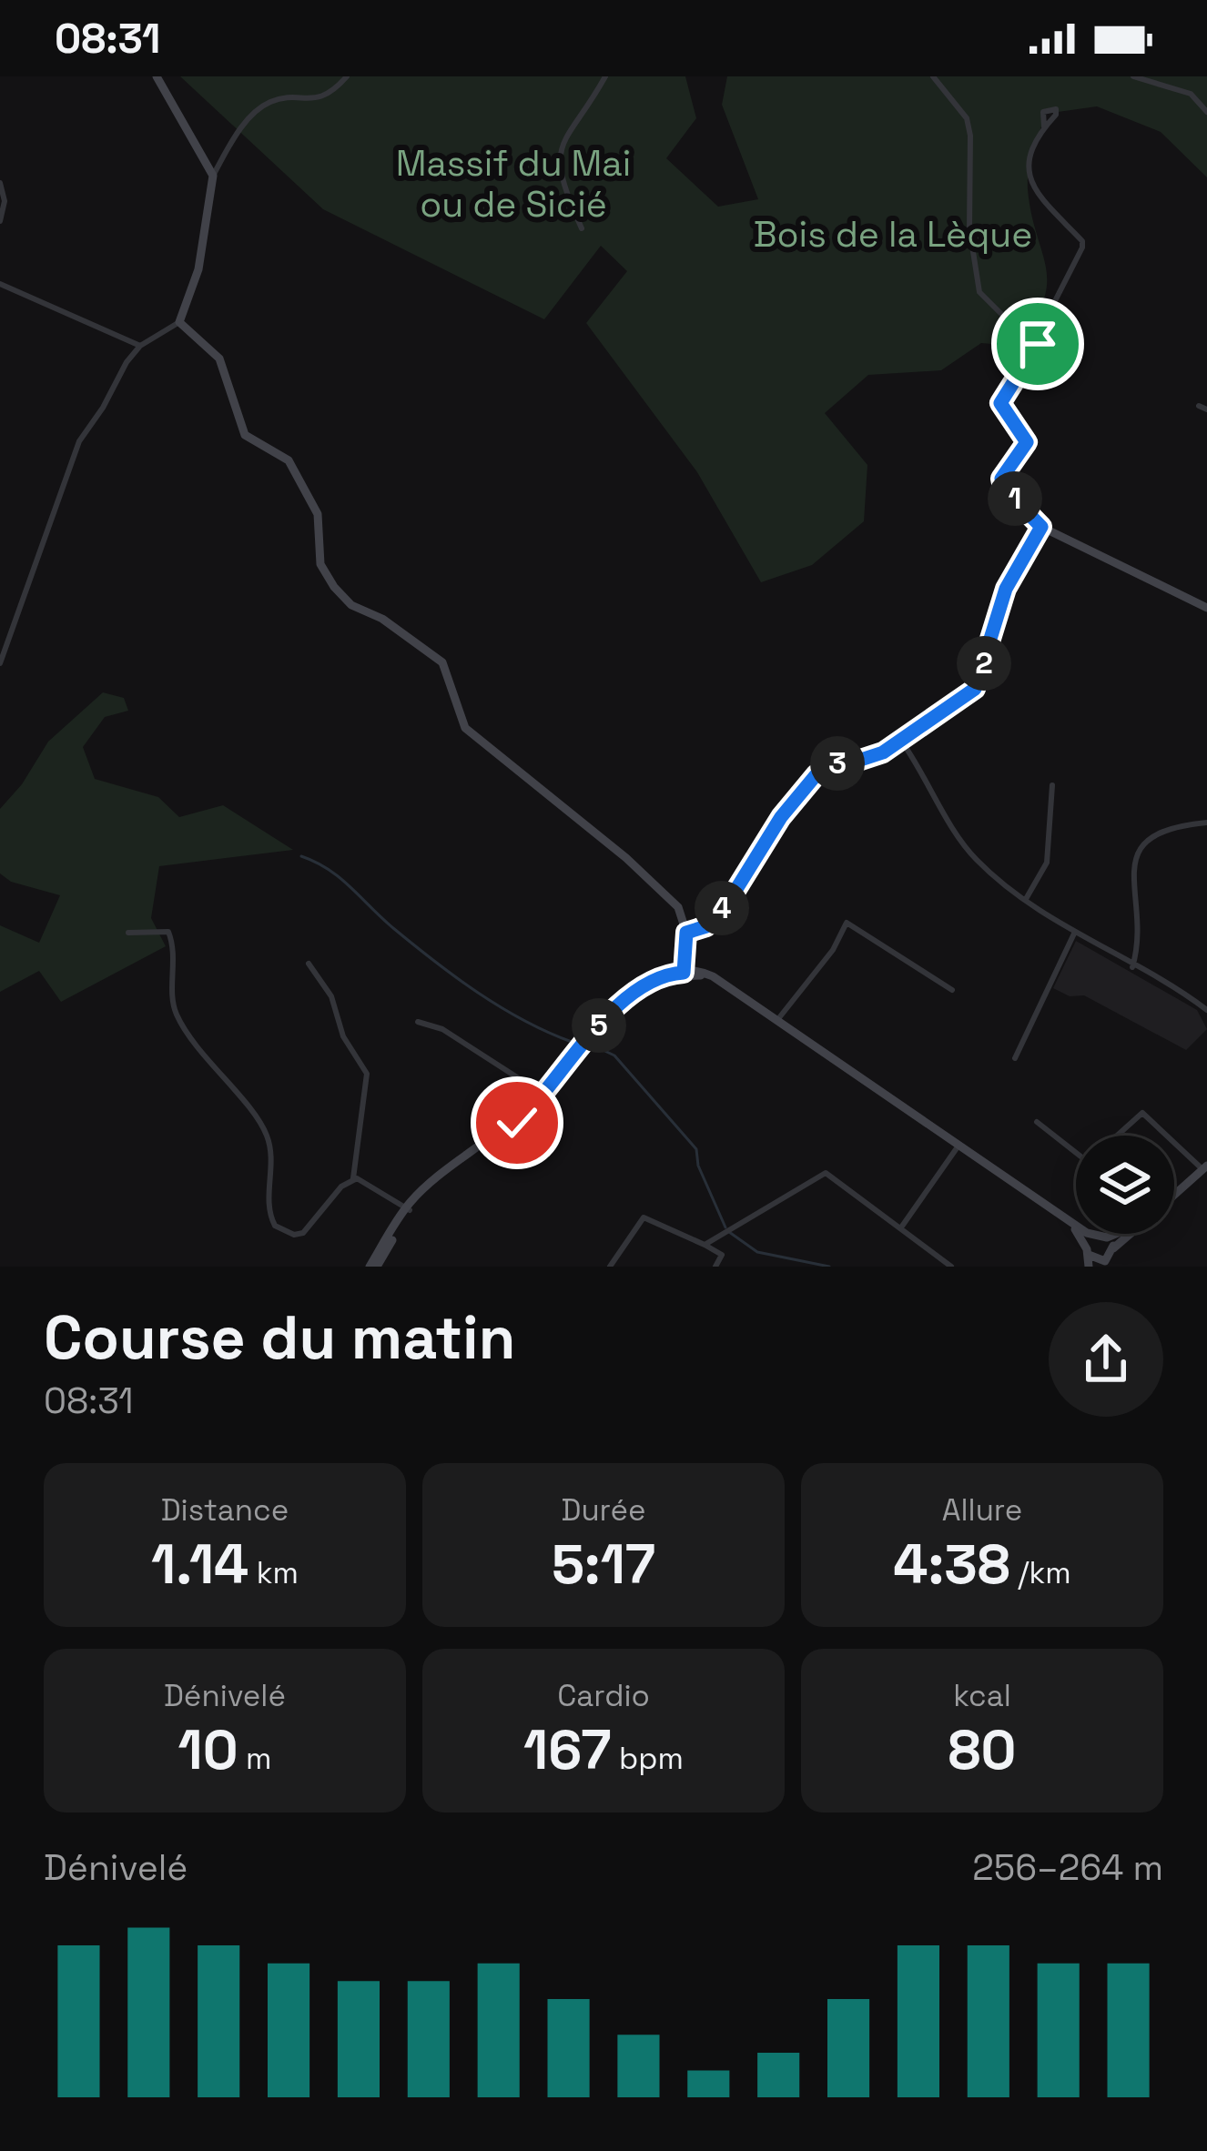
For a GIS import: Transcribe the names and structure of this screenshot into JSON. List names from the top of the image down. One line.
{"parks":["Massif du Mai ou de Sicié","Bois de la Lèque"],"page":{"status":"08:31","pins":["1","2","3","4","5"],"heading":["Course du matin","08:31"],"stats":[["Distance","1.14 km"],["Durée","5:17"],["Allure","4:38 /km"],["Dénivelé","10 m"],["Cardio","167 bpm"],["kcal","80"]],"chart":["Dénivelé","256–264 m"]}}
